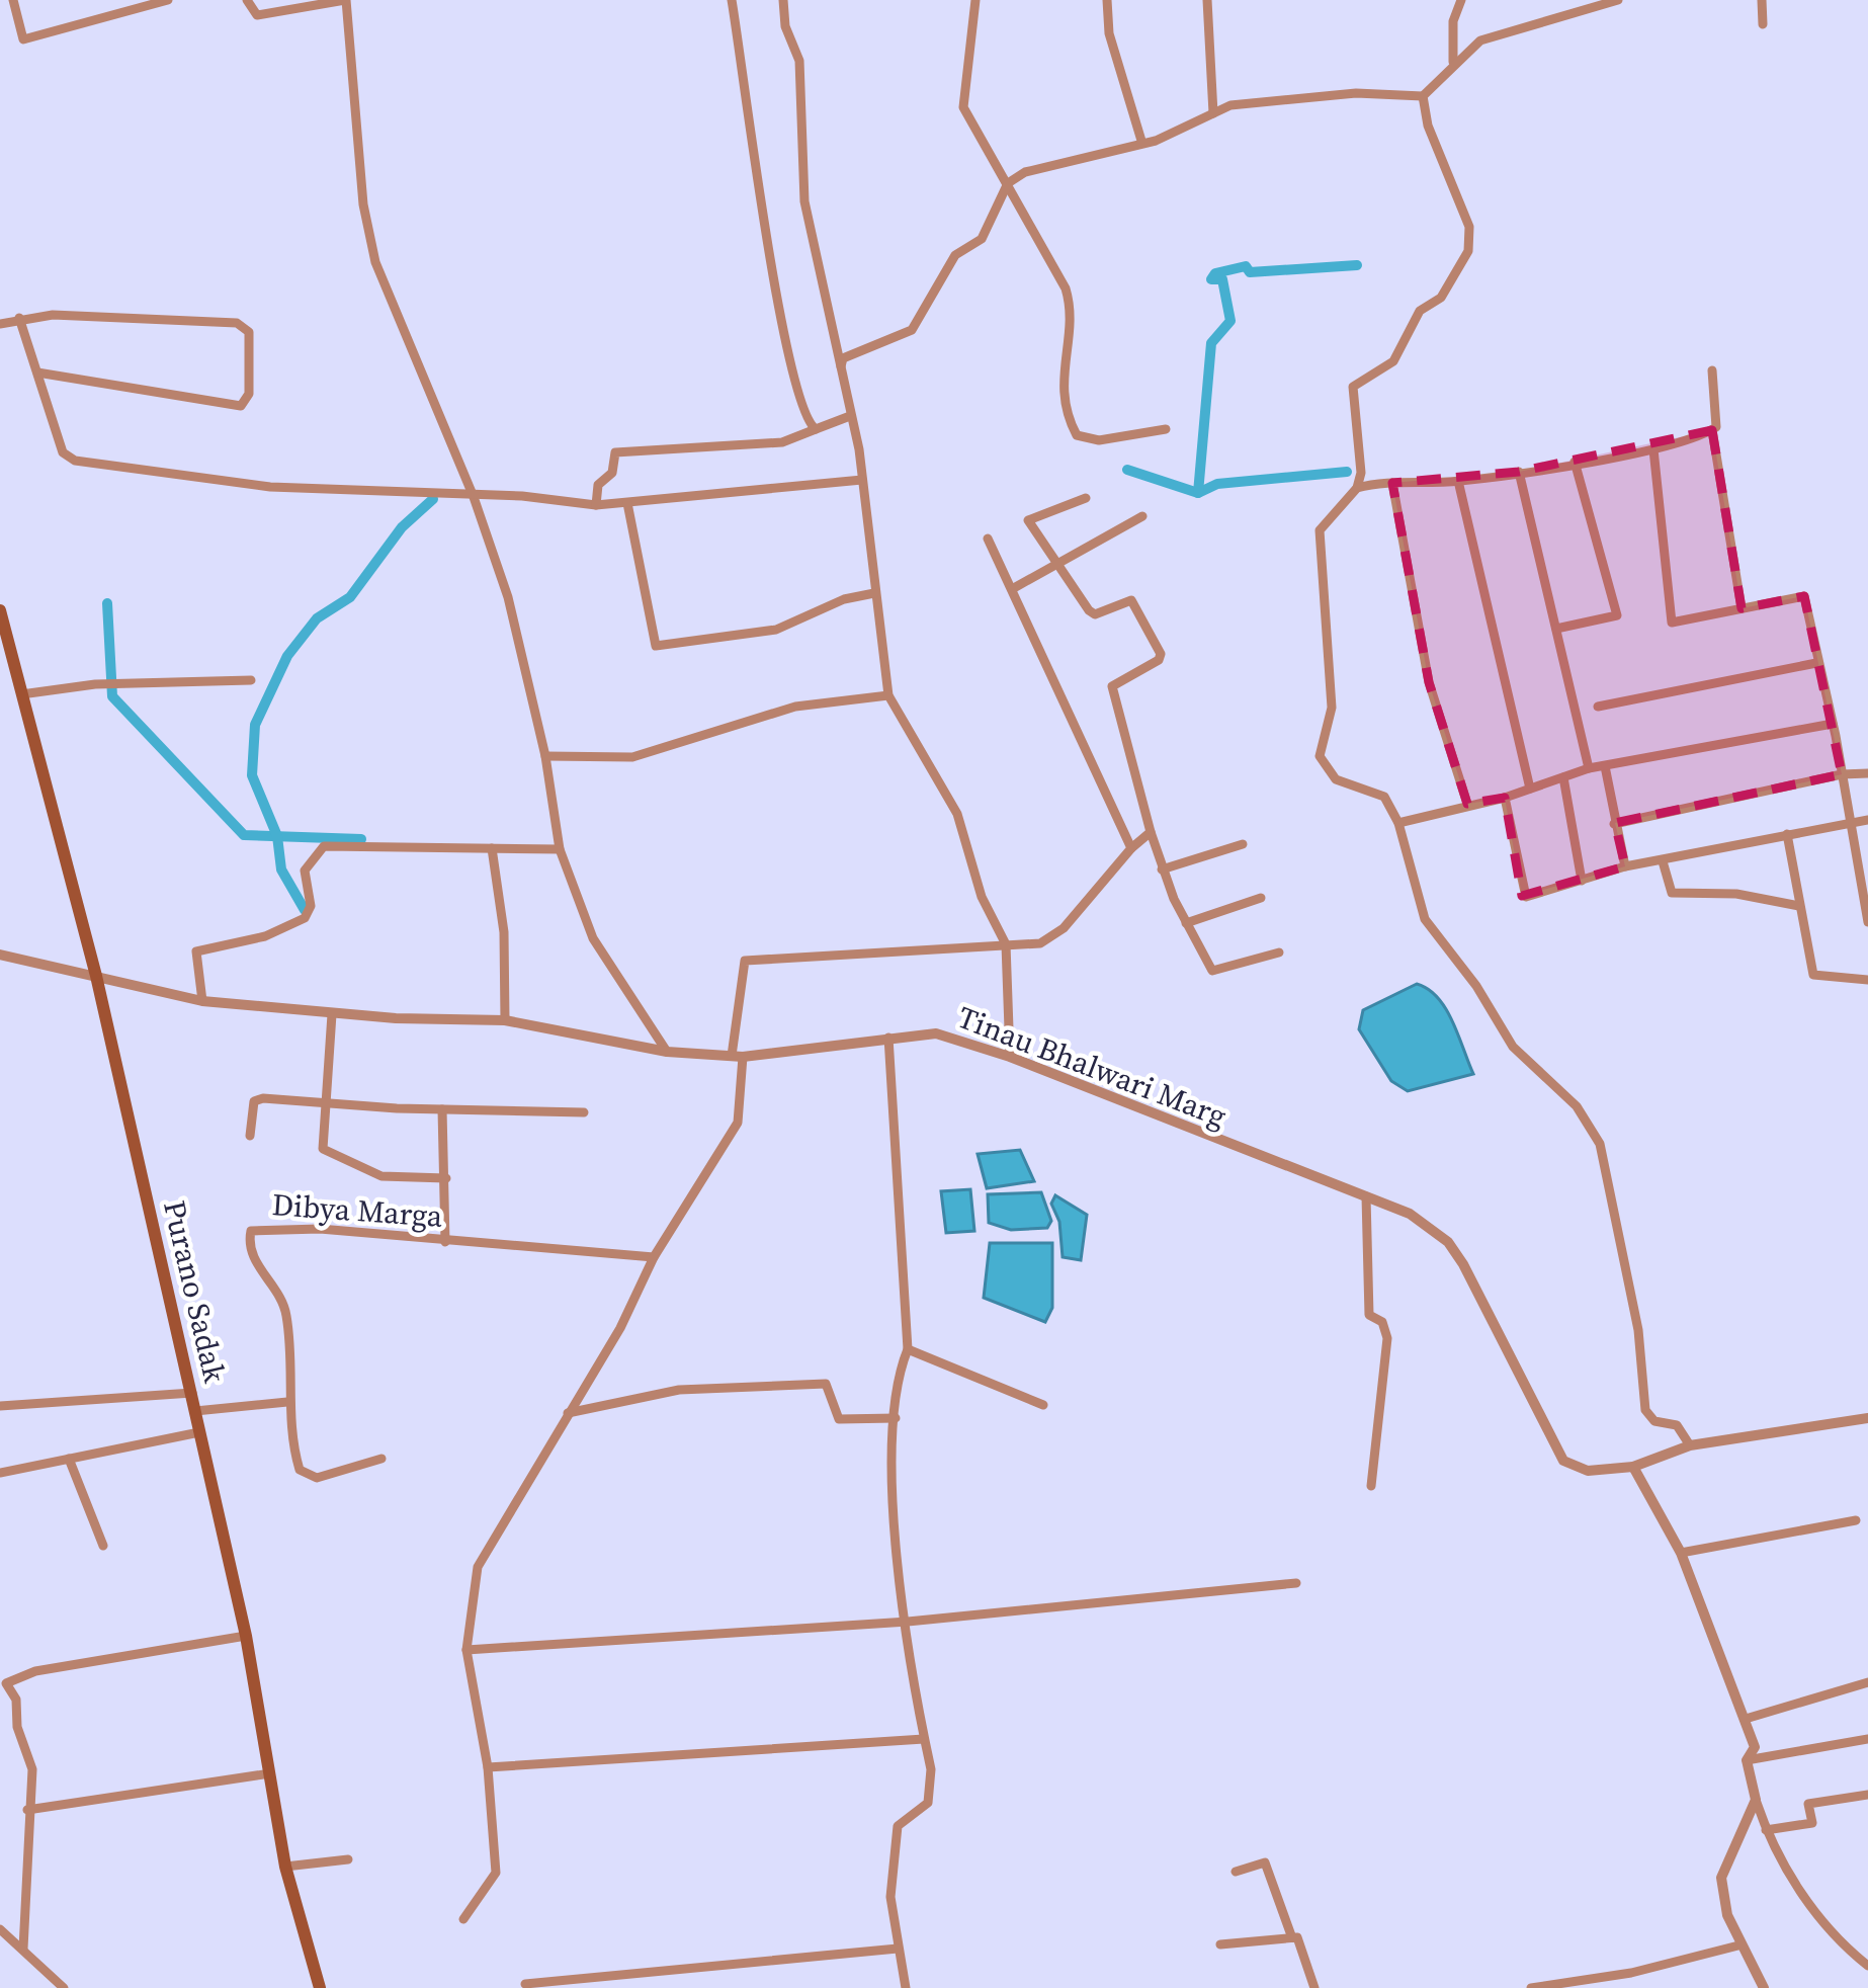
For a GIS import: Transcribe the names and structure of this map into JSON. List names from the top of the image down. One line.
{"streets":{"main road":["Purano Sadak"],"street":["Tinau Bhalwari Marg","Dibya Marga"]},"crossings":[["Tinau Bhalwari Marg","Purano Sadak"]]}
